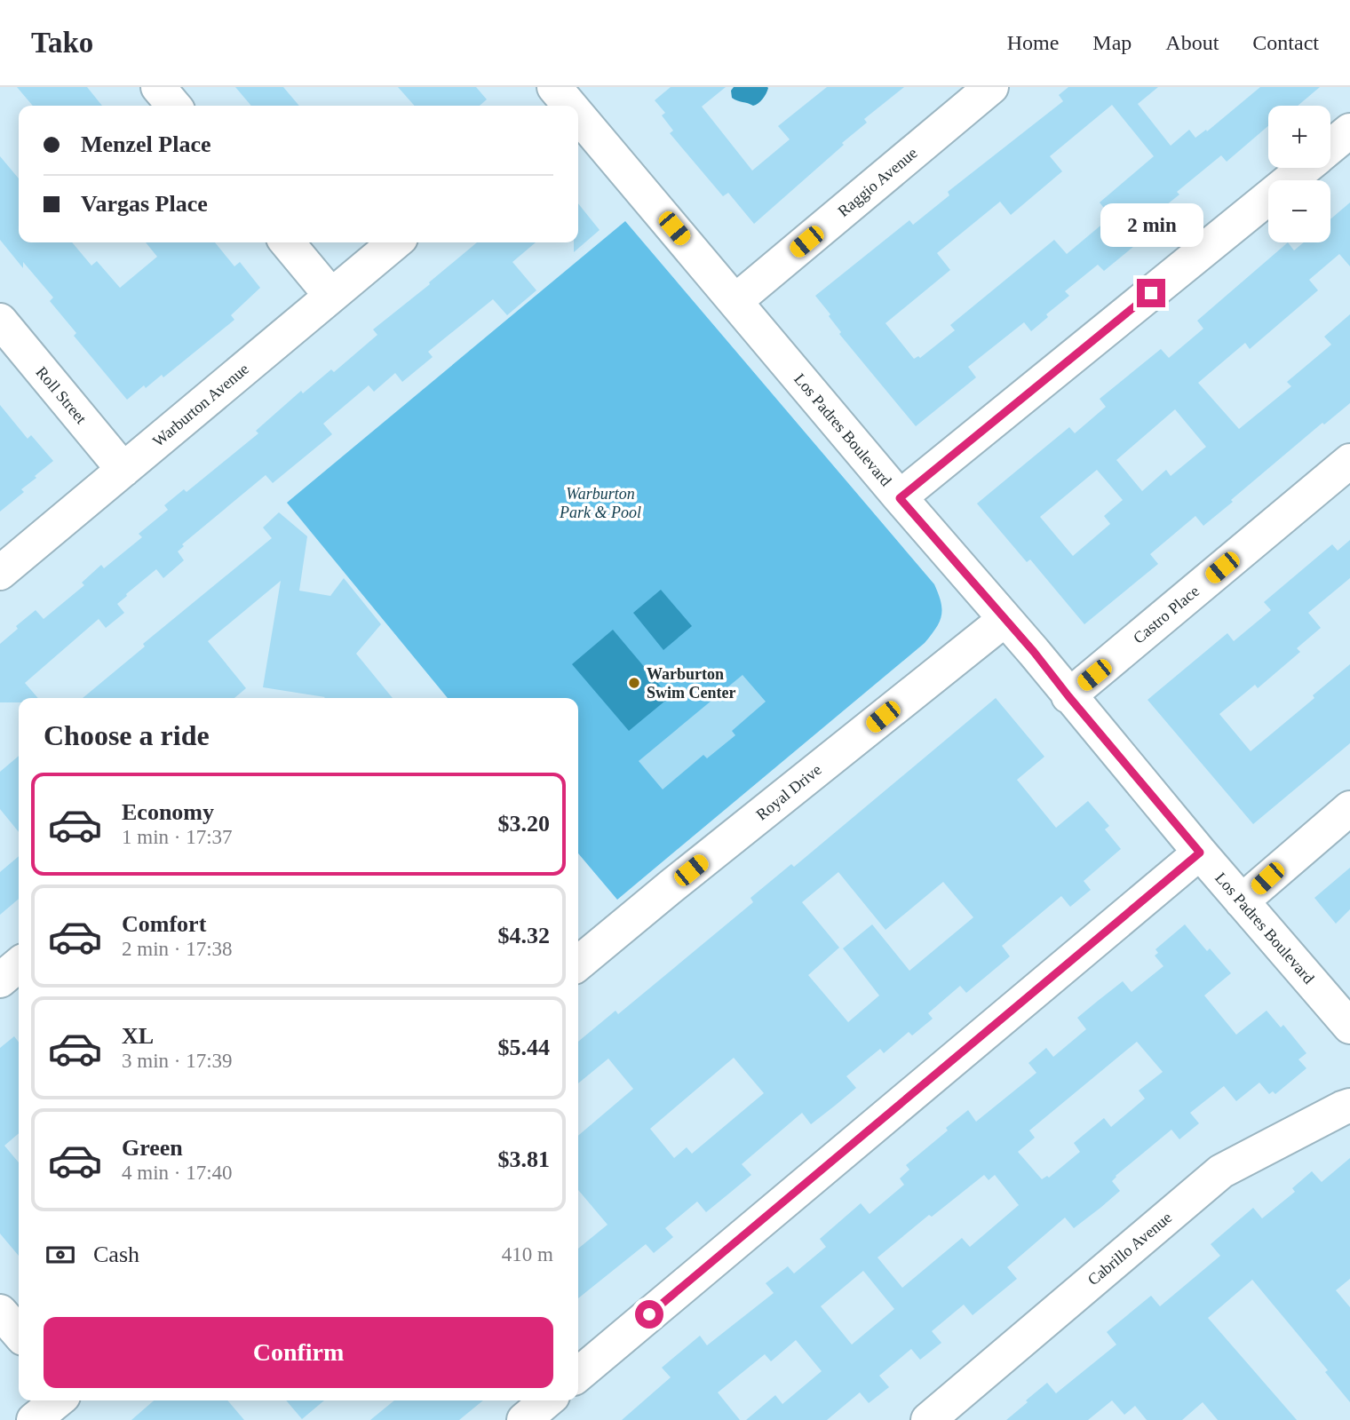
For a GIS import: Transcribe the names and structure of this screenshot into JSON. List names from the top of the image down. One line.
{"streets":{"street":["Raggio Avenue","Roll Street","Warburton Avenue","Los Padres Boulevard","Castro Place","Royal Drive","Cabrillo Avenue"]},"crossings":[["Raggio Avenue","Los Padres Boulevard"],["Roll Street","Warburton Avenue"],["Los Padres Boulevard","Castro Place"],["Los Padres Boulevard","Royal Drive"]],"parks":["Warburton Park & Pool"],"places":["Warburton Swim Center"],"page":{"header":"Tako","nav":["Home","Map","About","Contact"],"map_buttons":["+","−"],"banner":["Menzel Place","Vargas Place"],"bubble":"2 min","heading":"Choose a ride","list":[{"name":"Economy","note":"1 min · 17:37","value":"$3.20"},{"name":"Comfort","note":"2 min · 17:38","value":"$4.32"},{"name":"XL","note":"3 min · 17:39","value":"$5.44"},{"name":"Green","note":"4 min · 17:40","value":"$3.81"}],"pay":["Cash","410 m"],"buttons":"Confirm"}}
